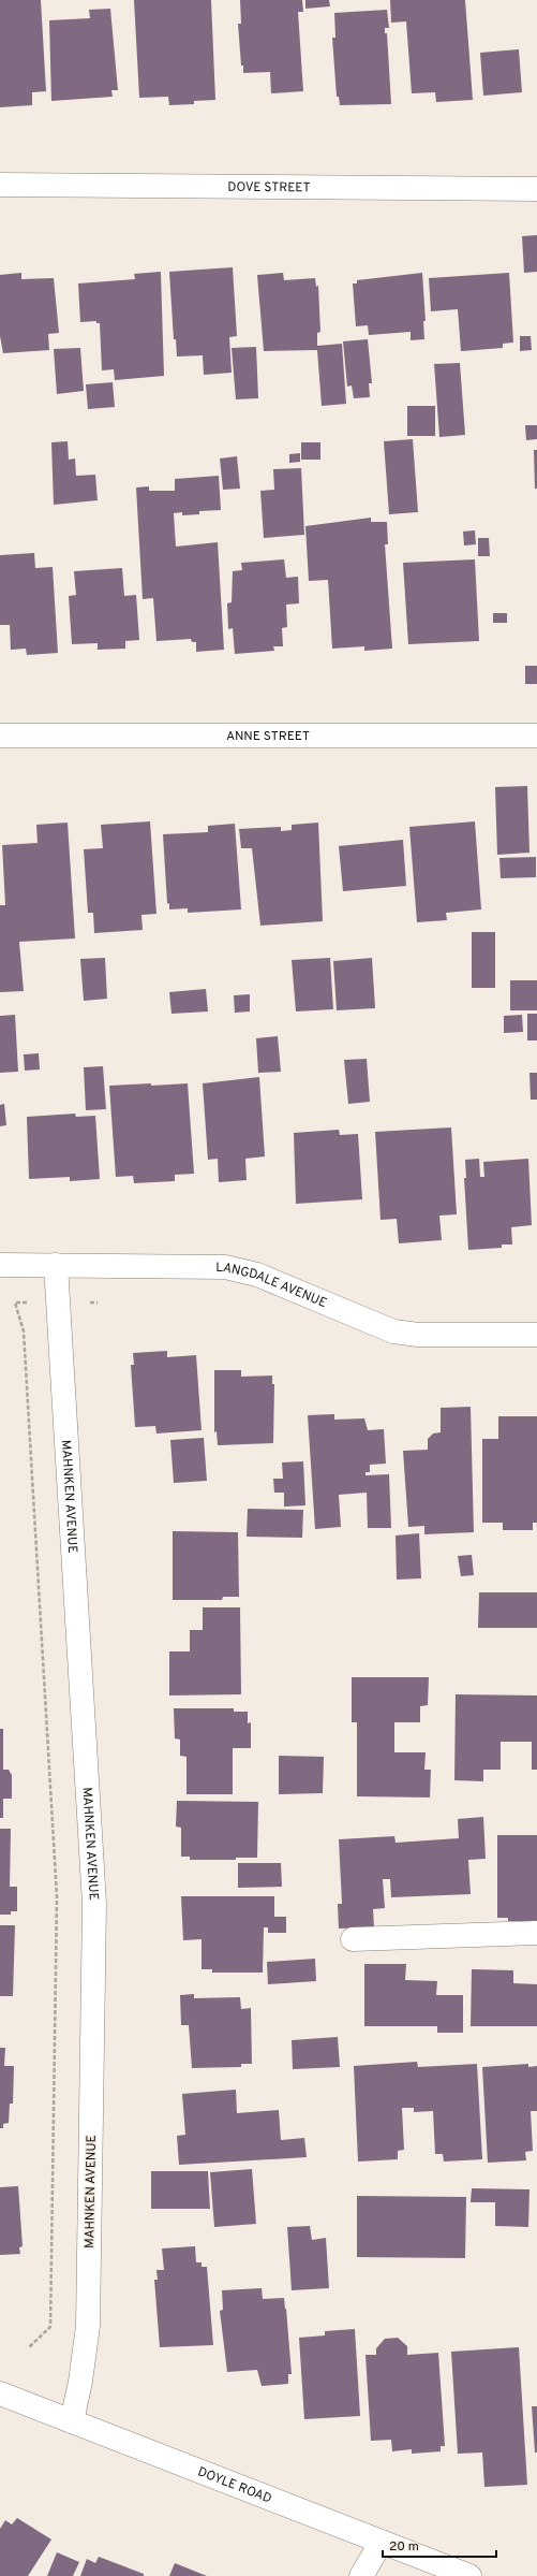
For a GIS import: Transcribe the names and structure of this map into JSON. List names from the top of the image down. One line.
{"streets":{"street":["DOVE STREET","ANNE STREET","LANGDALE AVENUE","MAHNKEN AVENUE","DOYLE ROAD"]},"crossings":[["LANGDALE AVENUE","MAHNKEN AVENUE"],["MAHNKEN AVENUE","DOYLE ROAD"]],"scale_bar":"20 m"}
